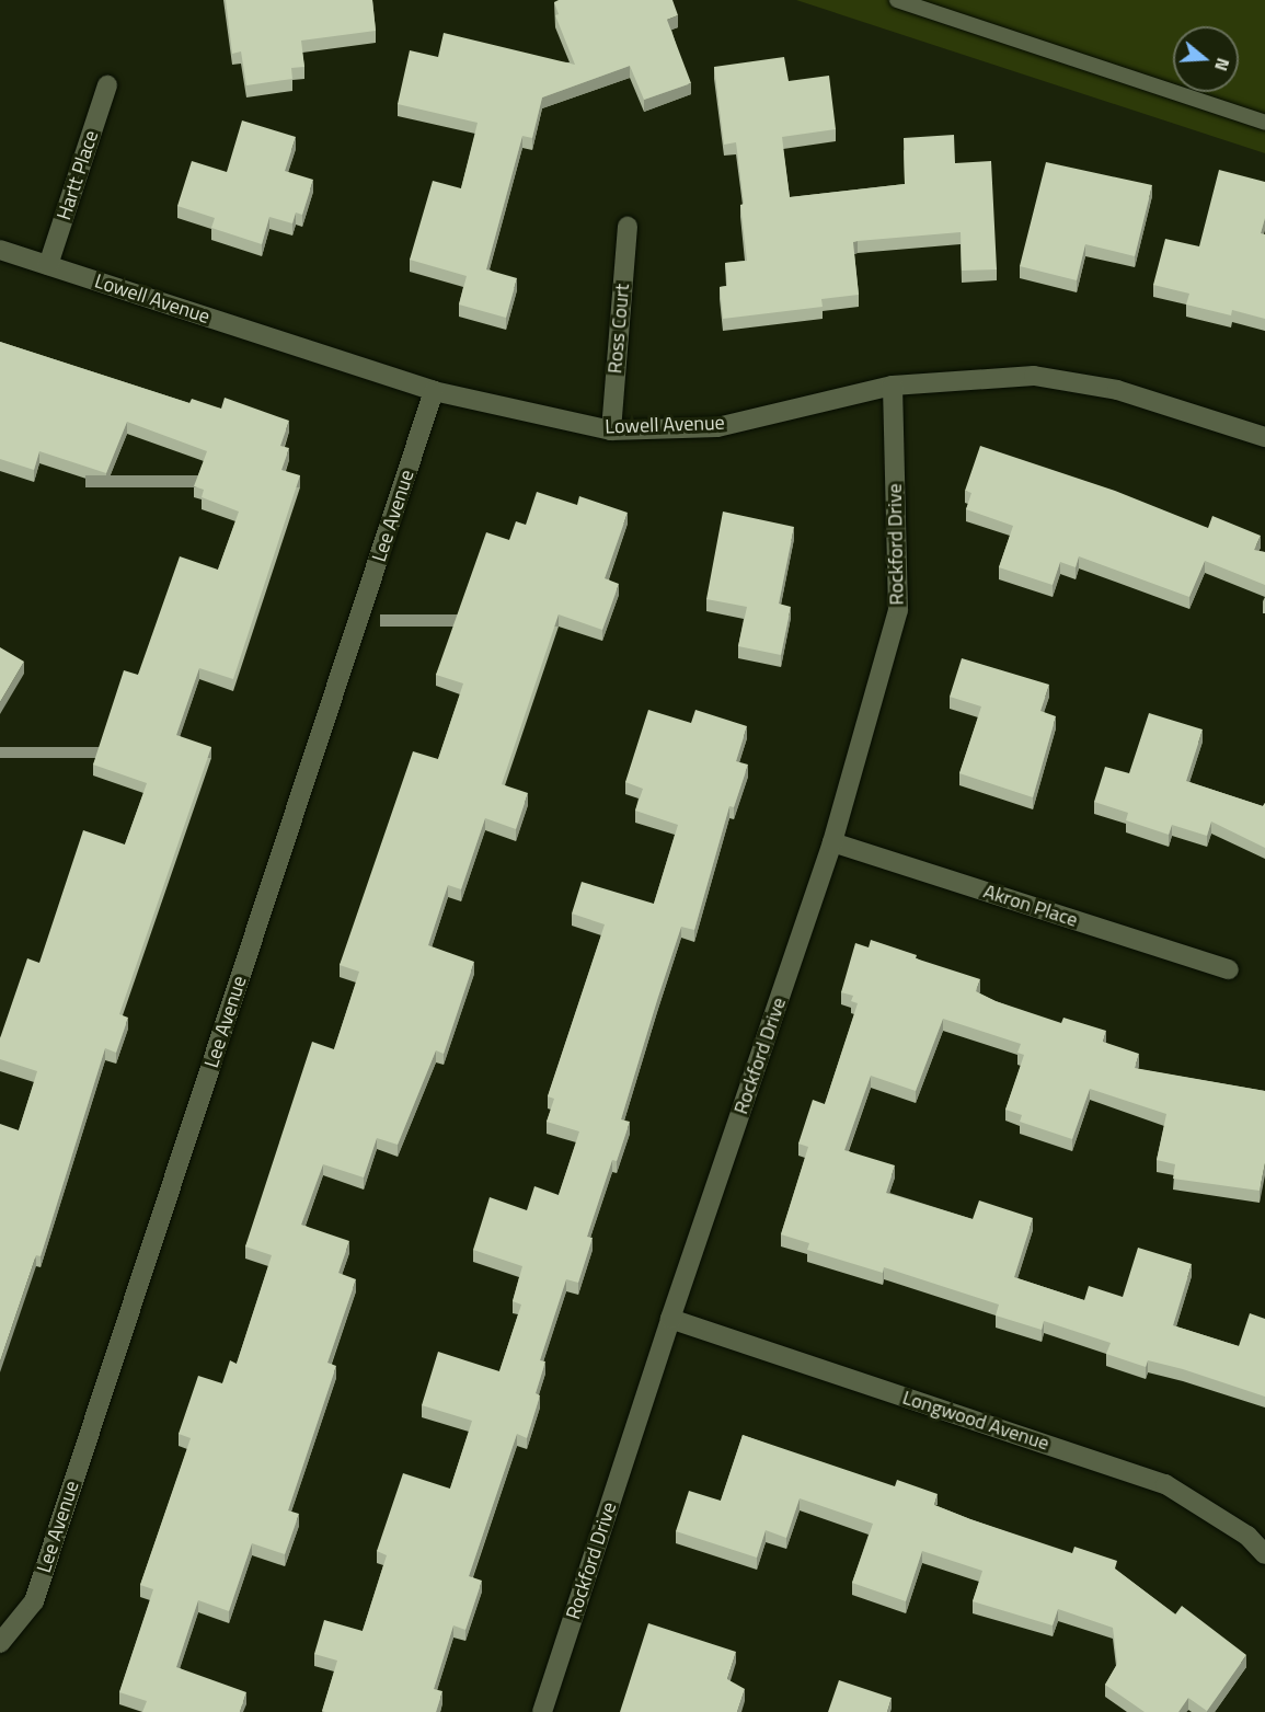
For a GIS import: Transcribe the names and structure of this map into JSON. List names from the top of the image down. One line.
{"streets":{"street":["Hartt Place","Lowell Avenue","Ross Court","Lee Avenue","Rockford Drive","Akron Place","Longwood Avenue"]},"crossings":[["Hartt Place","Lowell Avenue"],["Lowell Avenue","Ross Court"],["Lowell Avenue","Lee Avenue"],["Lowell Avenue","Rockford Drive"],["Rockford Drive","Akron Place"],["Rockford Drive","Longwood Avenue"]],"north":"right"}
